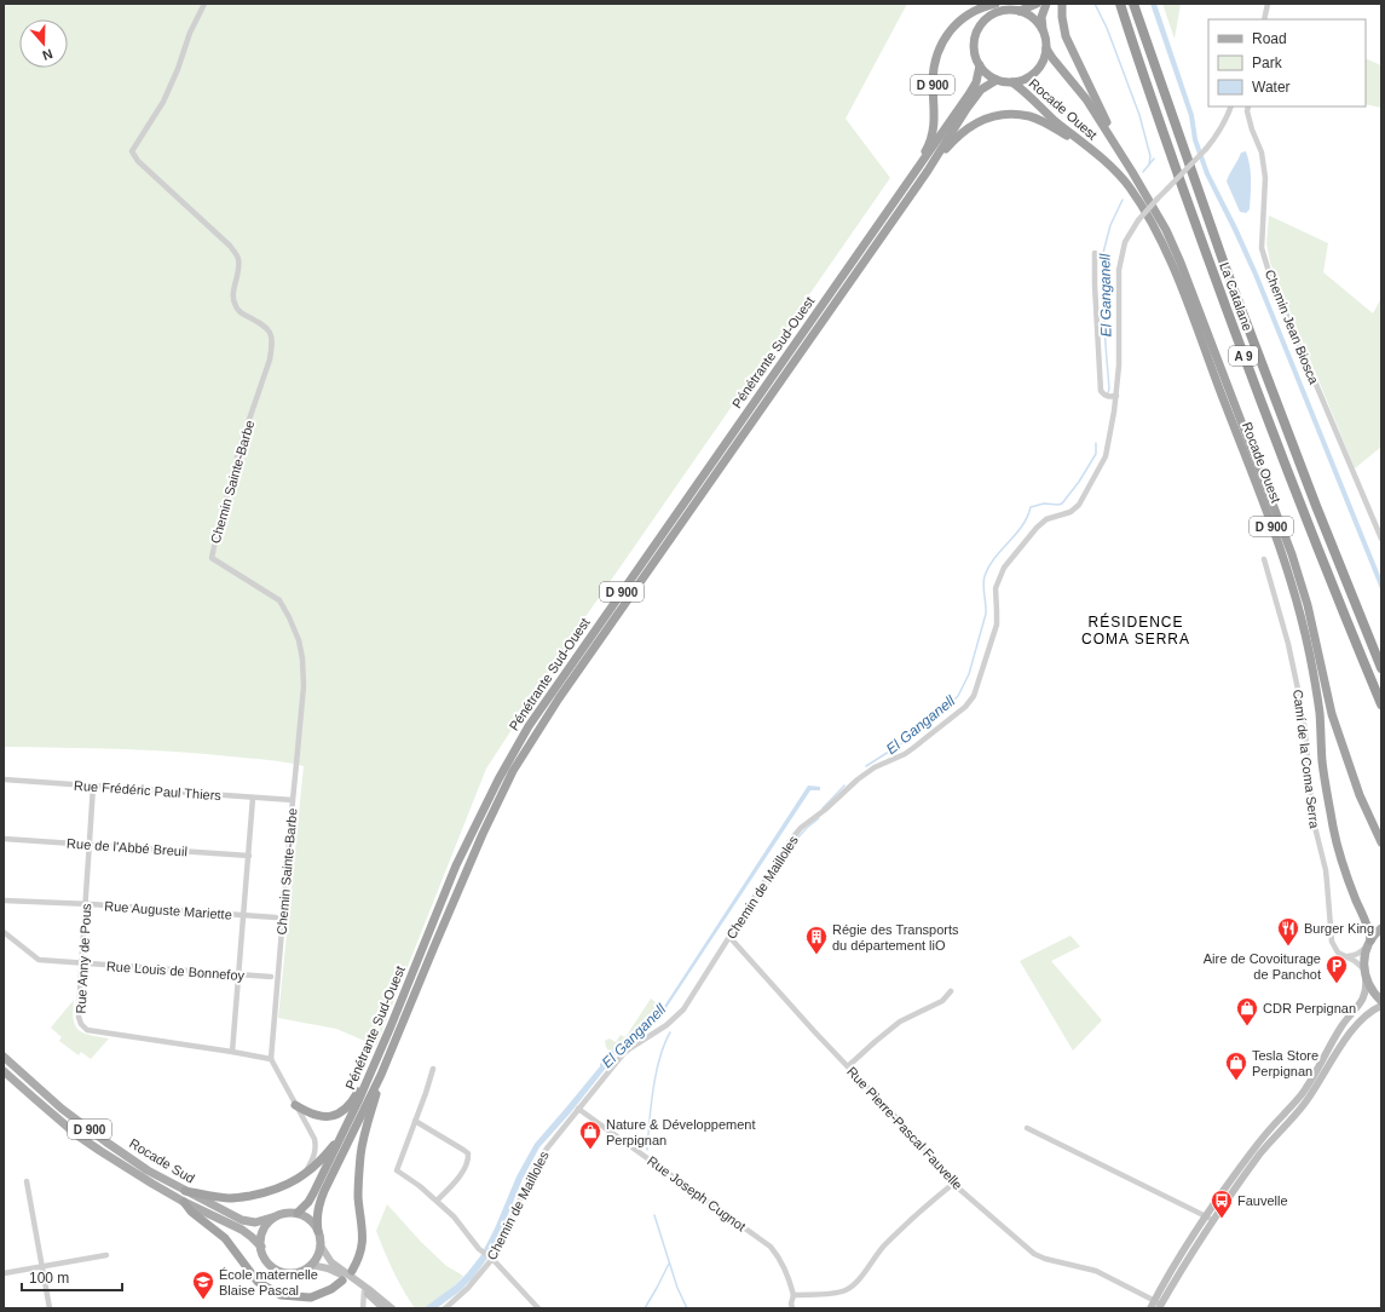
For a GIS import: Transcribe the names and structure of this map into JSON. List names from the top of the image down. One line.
{"streets":{"highway":["D 900","Rocade Ouest","La Catalane","Pénétrante Sud-Ouest","A 9"],"main road":["Rocade Sud"],"street":["Chemin Jean Biosca","Chemin Sainte-Barbe","Camí de la Coma Serra","Rue Frédéric Paul Thiers","Rue de l'Abbé Breuil","Chemin de Mailloles","Rue Auguste Mariette","Rue Anny de Pous","Rue Louis de Bonnefoy","Rue Pierre-Pascal Fauvelle","Rue Joseph Cugnot"]},"crossings":[["D 900","Pénétrante Sud-Ouest"],["D 900","Rocade Sud"],["Rocade Ouest","Pénétrante Sud-Ouest"],["Chemin Sainte-Barbe","Rue Frédéric Paul Thiers"],["Chemin Sainte-Barbe","Rue Anny de Pous"],["Rue Frédéric Paul Thiers","Rue Anny de Pous"],["Rue de l'Abbé Breuil","Rue Anny de Pous"],["Chemin de Mailloles","Rue Pierre-Pascal Fauvelle"],["Chemin de Mailloles","Rue Joseph Cugnot"],["Rue Auguste Mariette","Rue Anny de Pous"],["Rue Anny de Pous","Rue Louis de Bonnefoy"]],"districts":["RÉSIDENCE COMA SERRA"],"water":["El Ganganell"],"places":{"restaurant":["Burger King"],"building":["Régie des Transports du département liO"],"parking":["Aire de Covoiturage de Panchot"],"shop":["CDR Perpignan","Tesla Store Perpignan","Nature & Développement Perpignan"],"bus stop":["Fauvelle"],"school or university":["École maternelle Blaise Pascal"]},"legend":["Road","Park","Water"],"scale_bar":"100 m","north":"bottom"}
